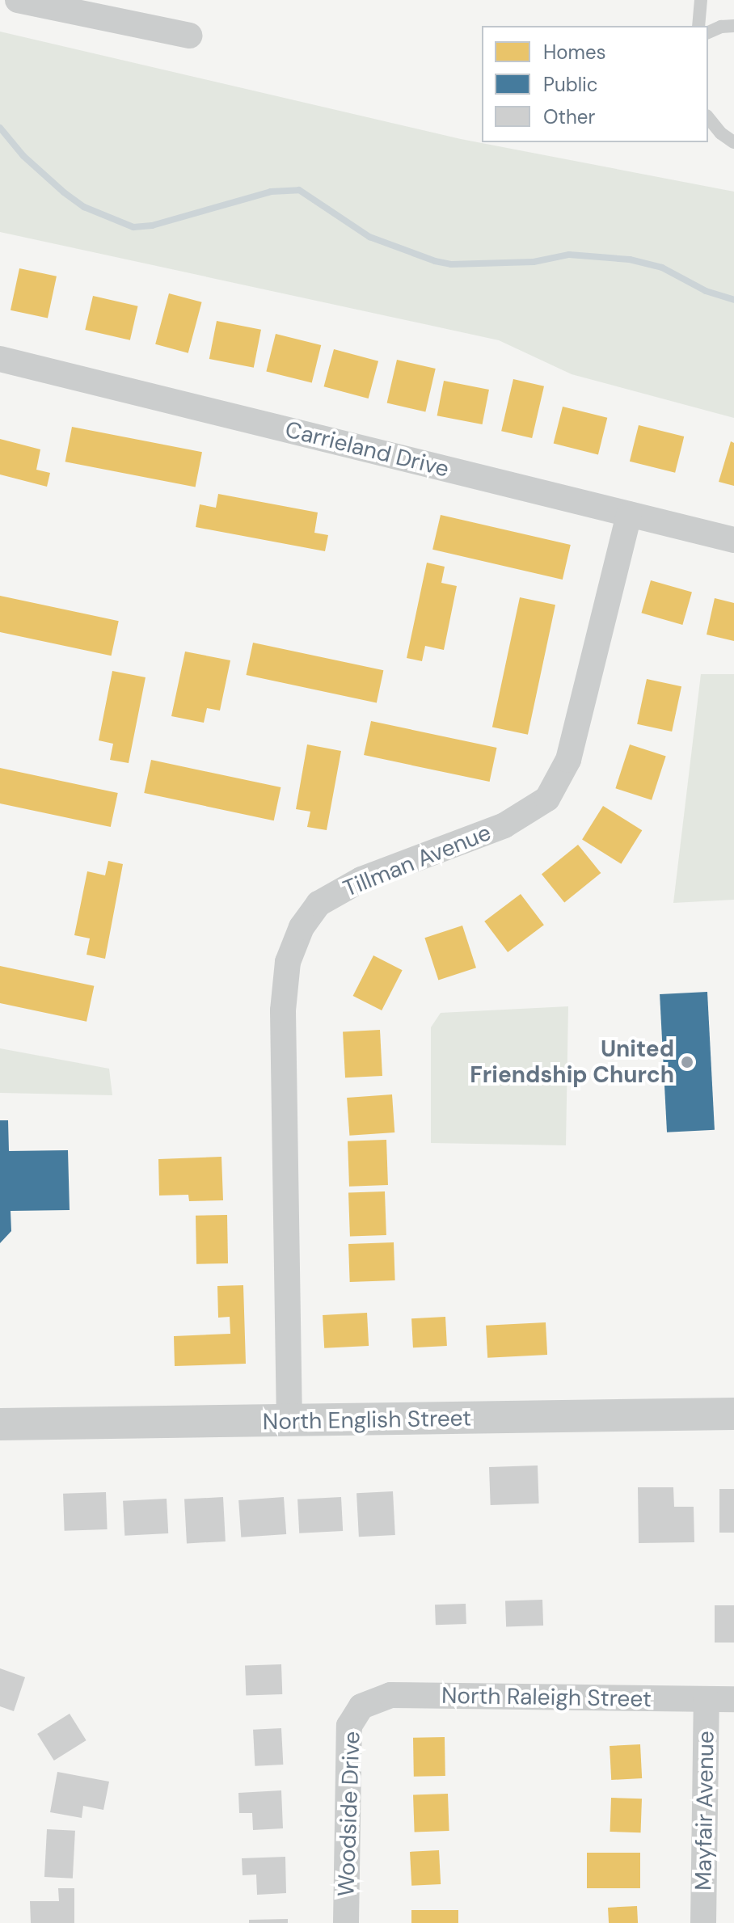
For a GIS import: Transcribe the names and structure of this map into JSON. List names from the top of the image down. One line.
{"streets":{"street":["Carrieland Drive","Tillman Avenue","North English Street","North Raleigh Street","Mayfair Avenue","Woodside Drive"]},"crossings":[["Carrieland Drive","Tillman Avenue"],["Tillman Avenue","North English Street"],["North Raleigh Street","Mayfair Avenue"],["North Raleigh Street","Woodside Drive"]],"places":["United Friendship Church"],"legend":["Homes","Public","Other"]}
